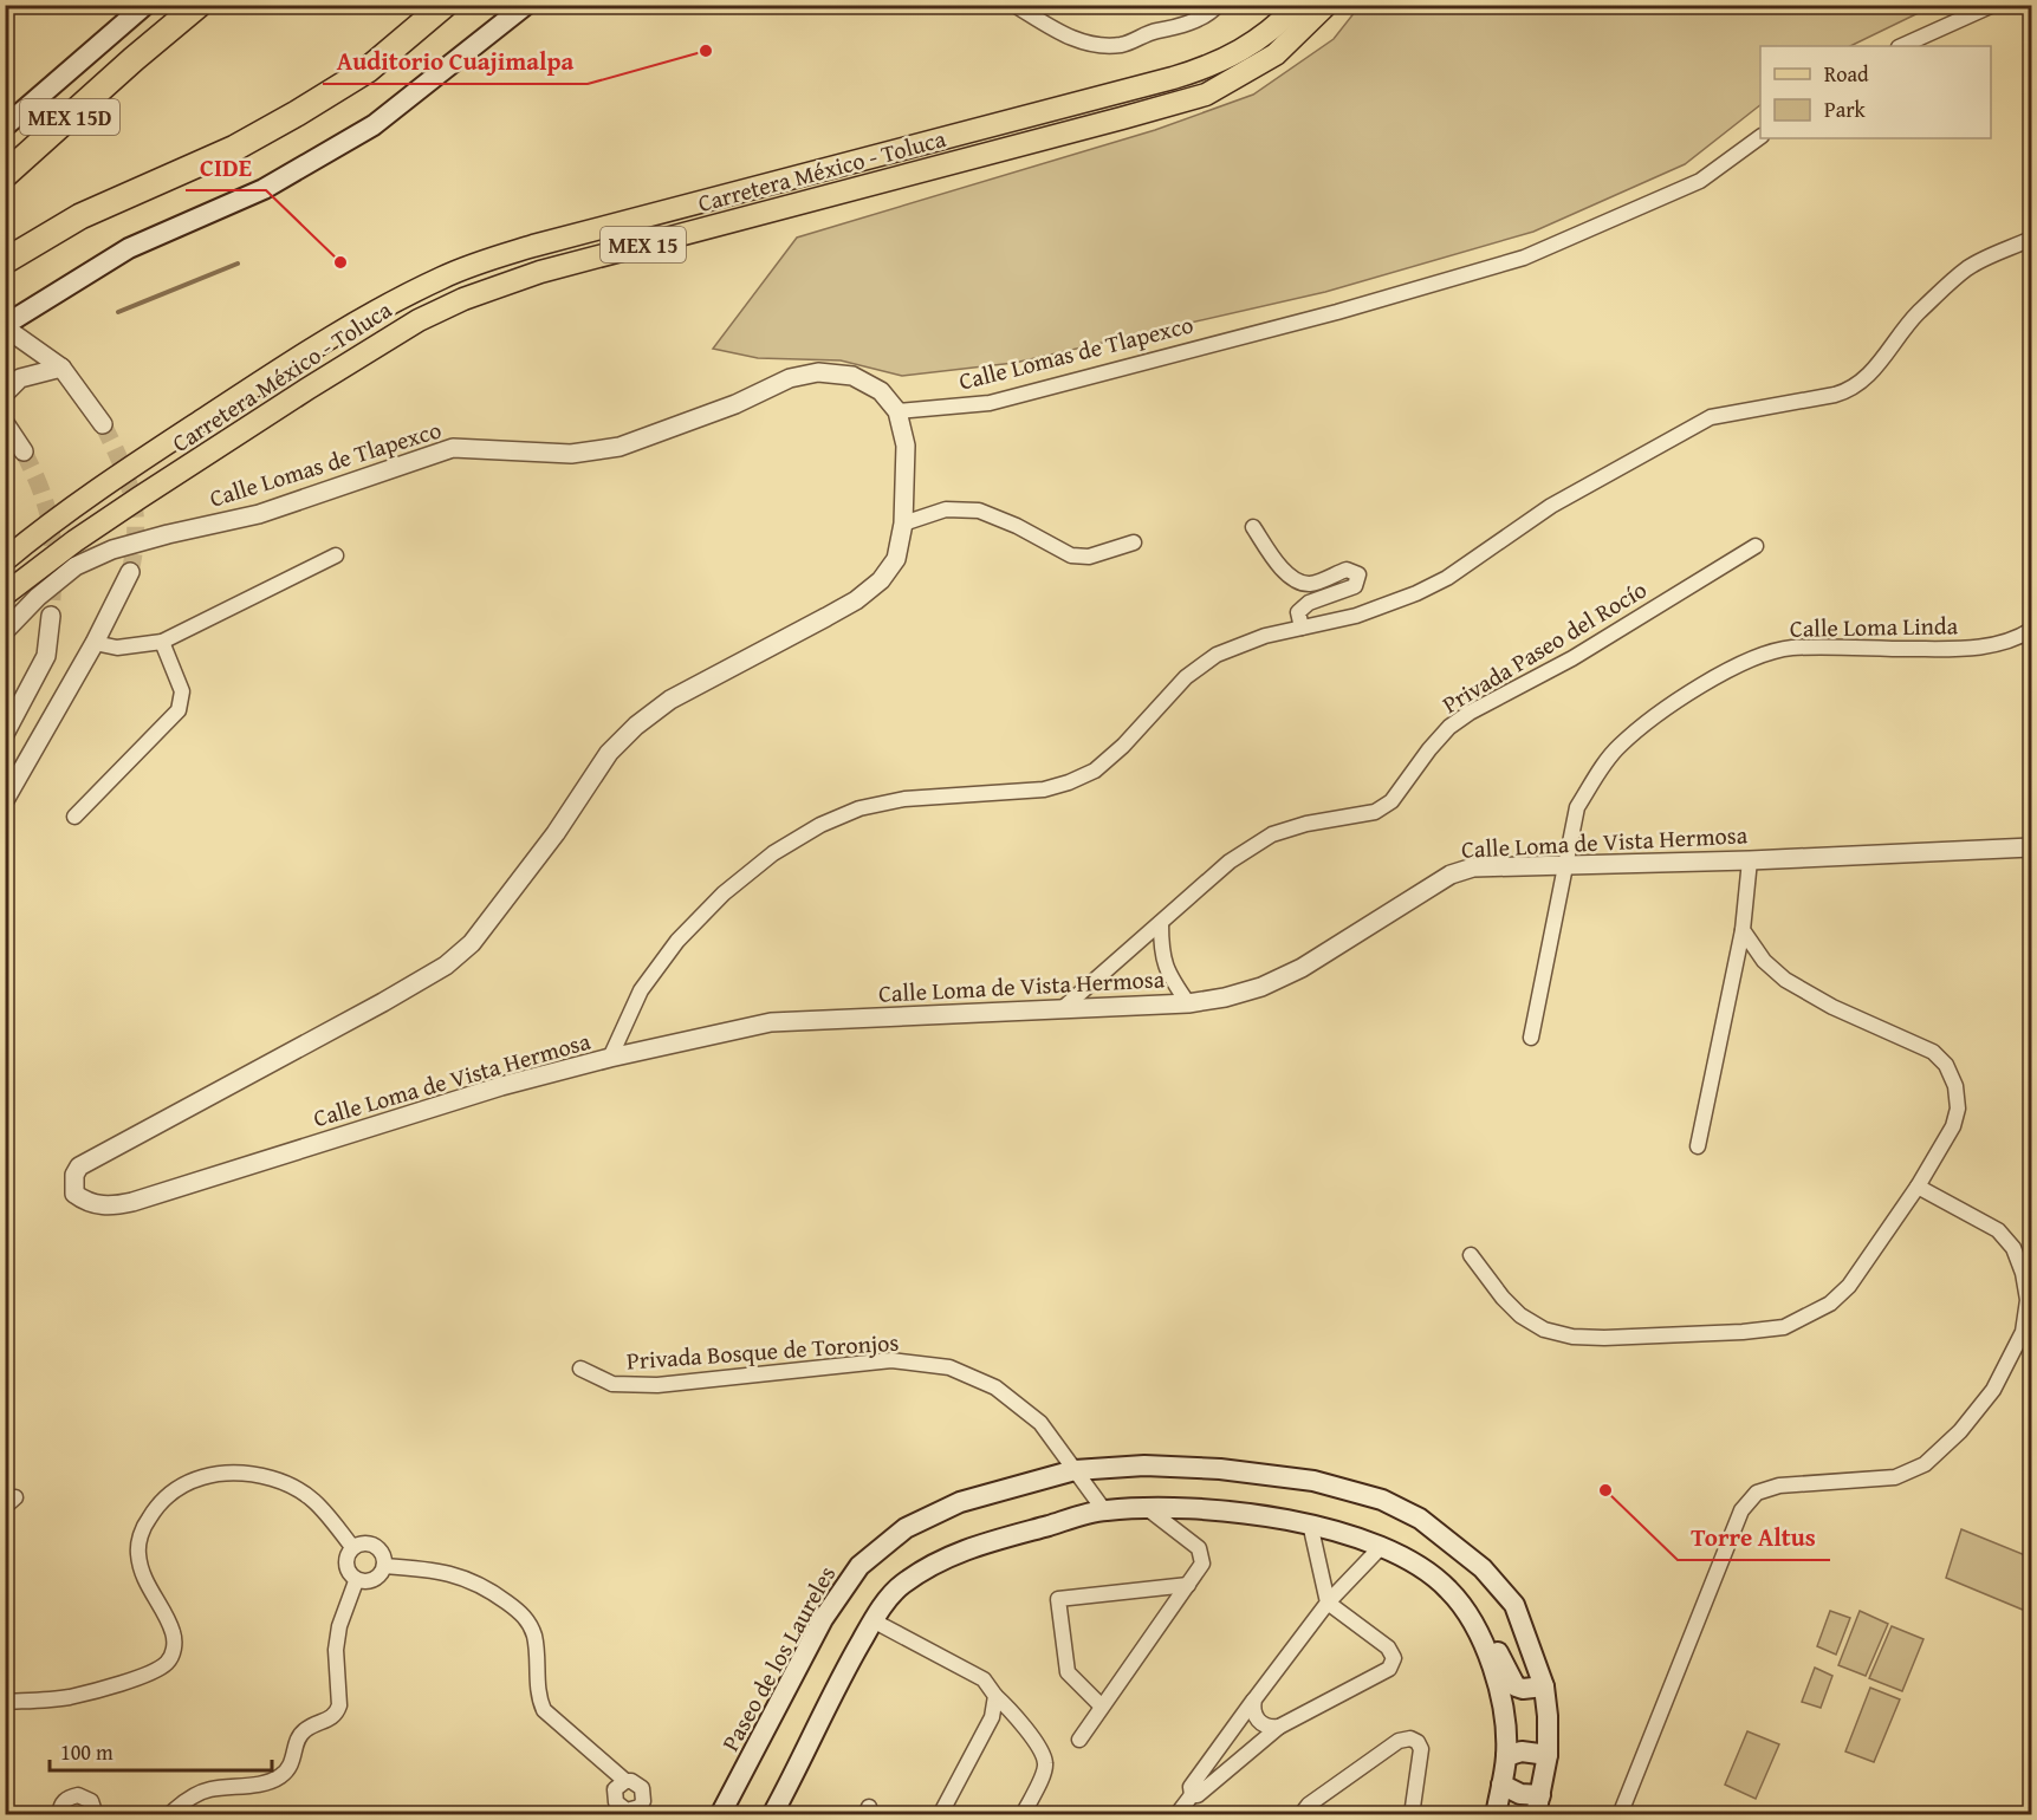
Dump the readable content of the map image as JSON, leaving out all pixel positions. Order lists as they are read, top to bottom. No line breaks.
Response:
{"streets":{"highway":["MEX 15D"],"main road":["Carretera México - Toluca","MEX 15","Paseo de los Laureles"],"street":["Calle Lomas de Tlapexco","Calle Loma Linda","Privada Paseo del Rocío","Calle Loma de Vista Hermosa","Privada Bosque de Toronjos"]},"crossings":[["Calle Lomas de Tlapexco","Calle Loma de Vista Hermosa"],["Calle Loma Linda","Calle Loma de Vista Hermosa"],["Privada Paseo del Rocío","Calle Loma de Vista Hermosa"],["Privada Bosque de Toronjos","Paseo de los Laureles"]],"places":["Auditorio Cuajimalpa","CIDE","Torre Altus"],"legend":["Road","Park"],"scale_bar":"100 m"}
